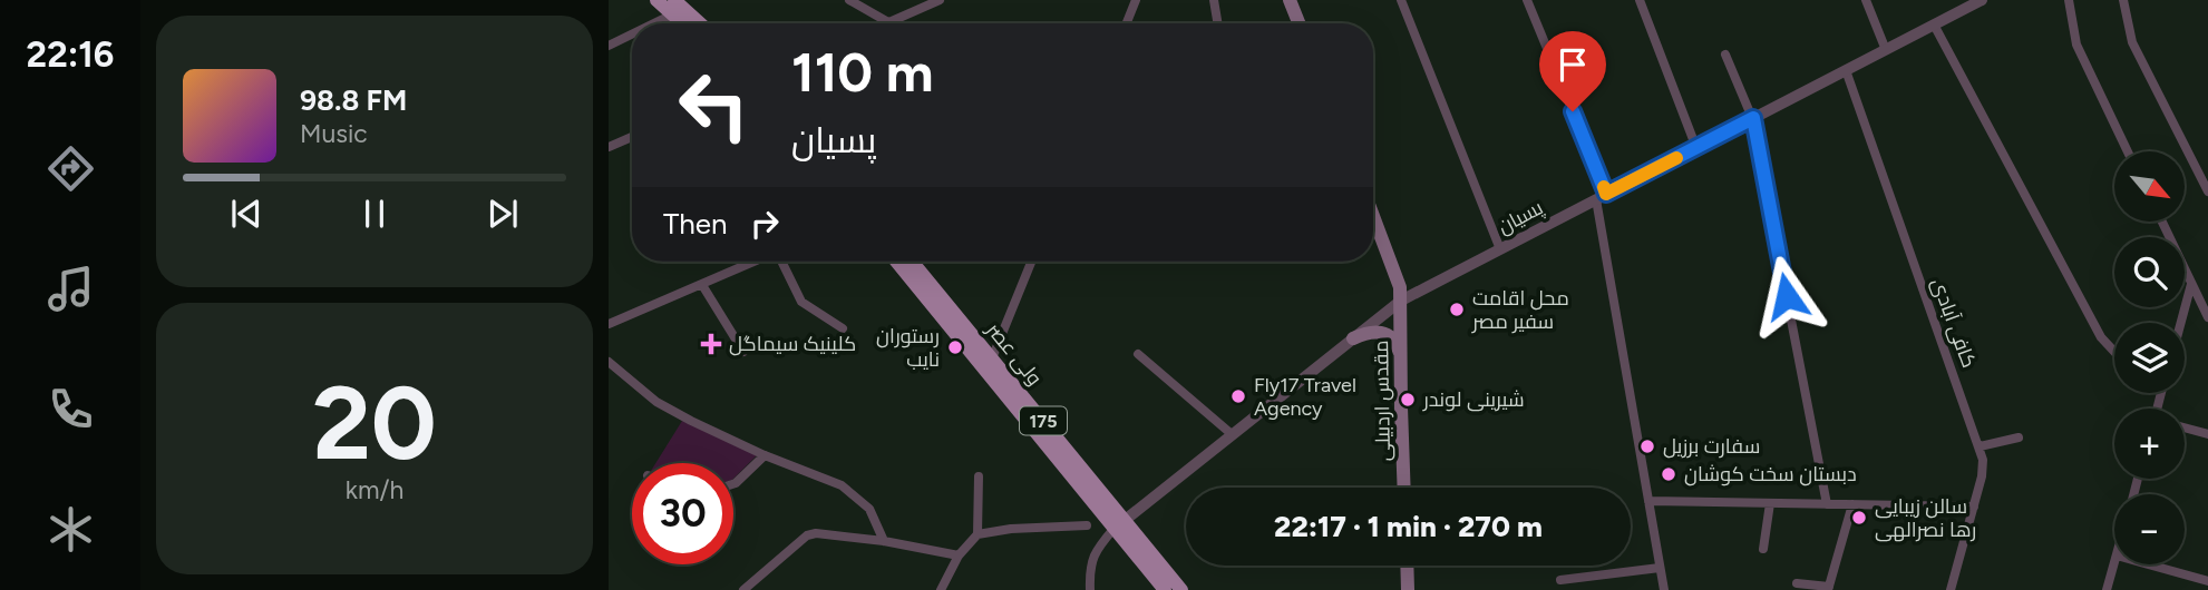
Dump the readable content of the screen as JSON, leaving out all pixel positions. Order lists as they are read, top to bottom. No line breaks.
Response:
{"streets":{"main road":["ولی عصر","مقدس اردبیلی","175"],"street":["پسیان","کافی آبادی"]},"crossings":[["پسیان","کافی آبادی"],["پسیان","ولی عصر"],["پسیان","مقدس اردبیلی"]],"places":{"other":["محل اقامت سفیر مصر","رستوران نایب","Fly17 Travel Agency","شیرینی لوندر","سفارت برزیل","دبستان سخت کوشان","سالن زیبایی رها نصرالهی"],"health":["کلینیک سیماگل"]},"north":"bottom right","page":{"tabs":"22:16","turn":["110 m","پسیان"],"song":["98.8 FM","Music"],"map_buttons":["+","−"],"then":"Then","tile":["20","km/h"],"limit":"30","trip":"22:17 · 1 min · 270 m"}}
